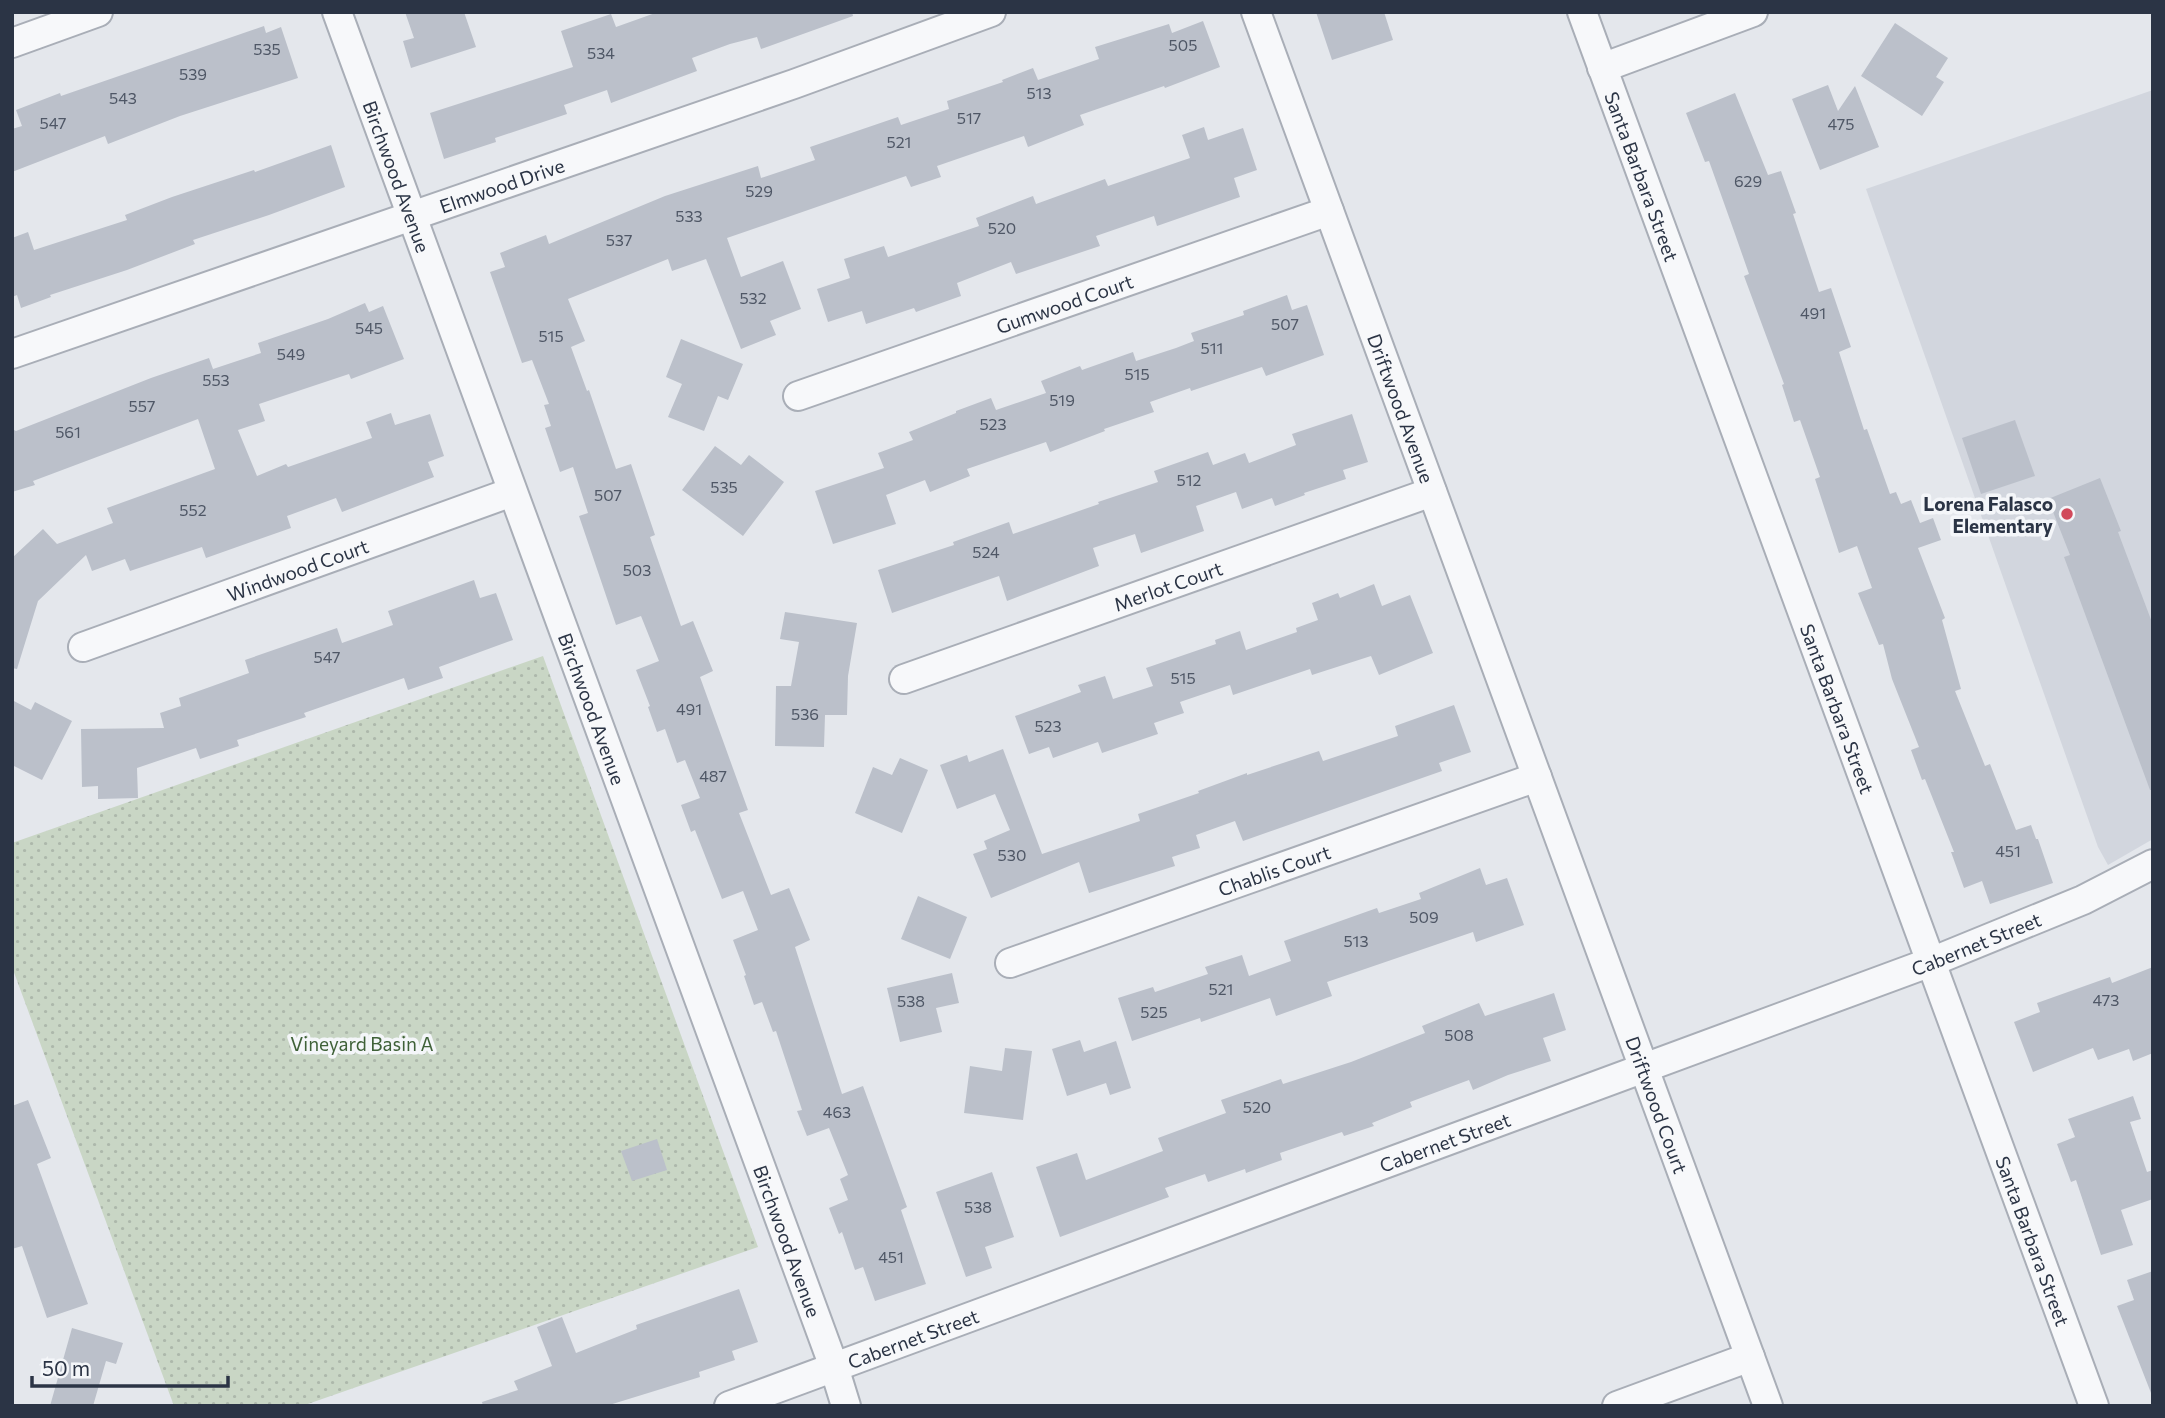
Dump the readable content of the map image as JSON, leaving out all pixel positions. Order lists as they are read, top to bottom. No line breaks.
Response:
{"streets":{"street":["Birchwood Avenue","Santa Barbara Street","Elmwood Drive","Gumwood Court","Driftwood Avenue","Windwood Court","Merlot Court","Chablis Court","Cabernet Street","Driftwood Court"]},"crossings":[["Birchwood Avenue","Elmwood Drive"],["Birchwood Avenue","Windwood Court"],["Birchwood Avenue","Cabernet Street"],["Santa Barbara Street","Cabernet Street"],["Gumwood Court","Driftwood Avenue"],["Driftwood Avenue","Merlot Court"],["Driftwood Avenue","Chablis Court"],["Driftwood Avenue","Driftwood Court"],["Cabernet Street","Driftwood Court"]],"parks":["Vineyard Basin A"],"places":["Lorena Falasco Elementary"],"house_numbers":["505","535","534","539","513","543","517","547","475","521","629","529","533","520","537","532","491","507","545","515","511","549","515","553","519","557","523","561","512","535","507","552","524","503","547","515","491","536","523","487","451","530","509","513","521","473","538","525","508","520","463","538","451"],"scale_bar":"50 m"}
